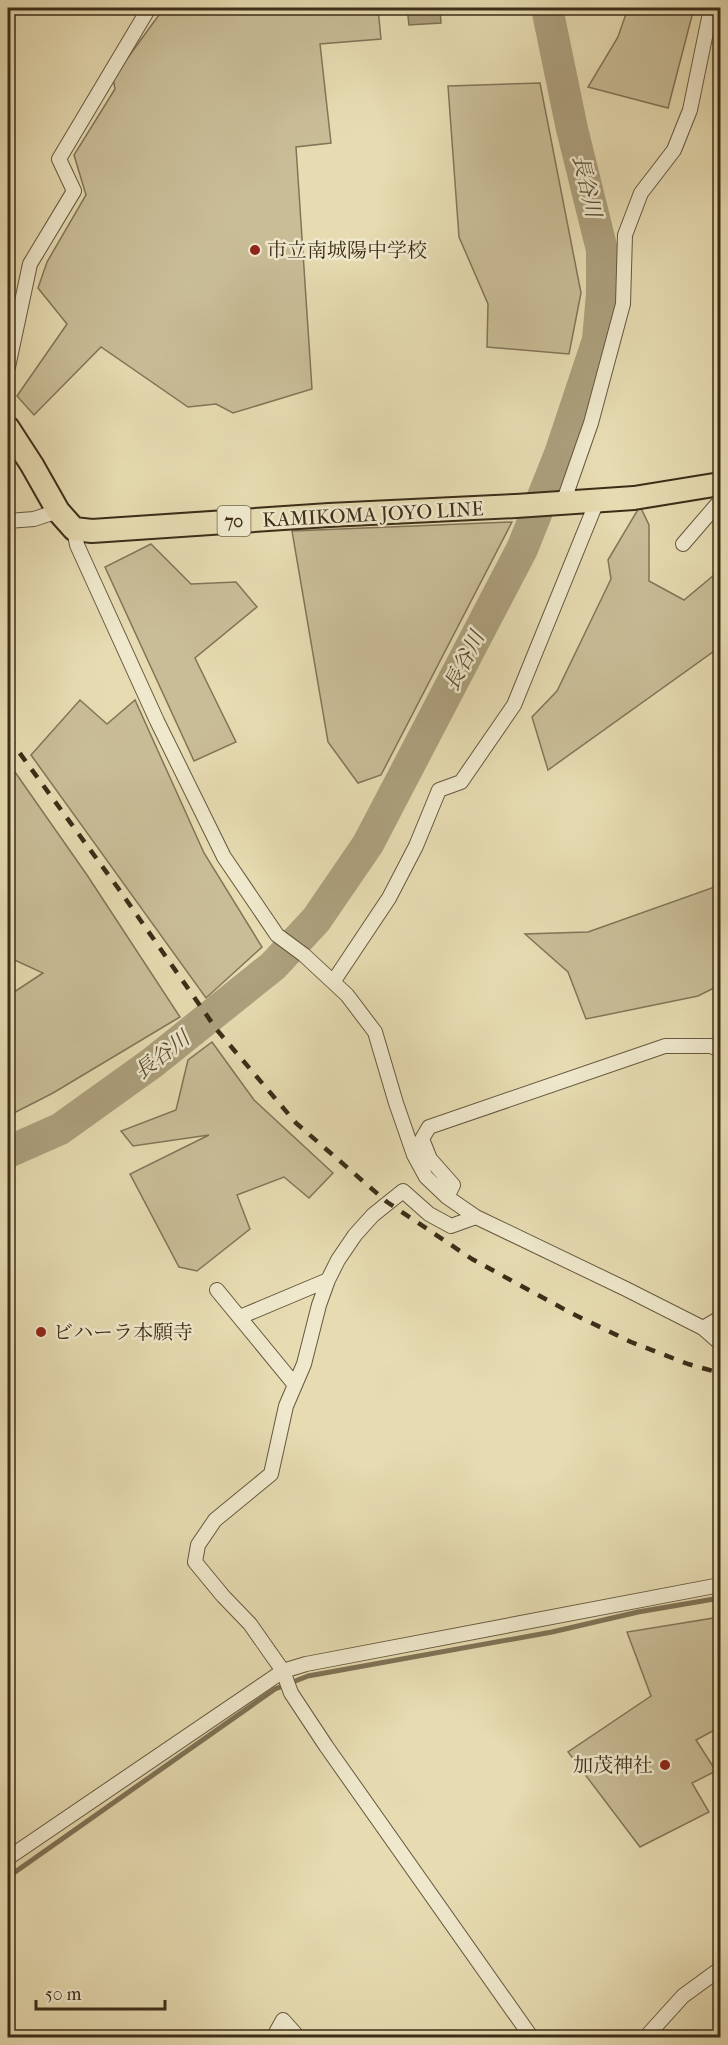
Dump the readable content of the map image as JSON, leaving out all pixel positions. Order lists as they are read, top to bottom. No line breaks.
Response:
{"streets":{"main road":["KAMIKOMA JOYO LINE","70"]},"water":["長谷川"],"places":["市立南城陽中学校","ビハーラ本願寺","加茂神社"],"scale_bar":"50 m"}
